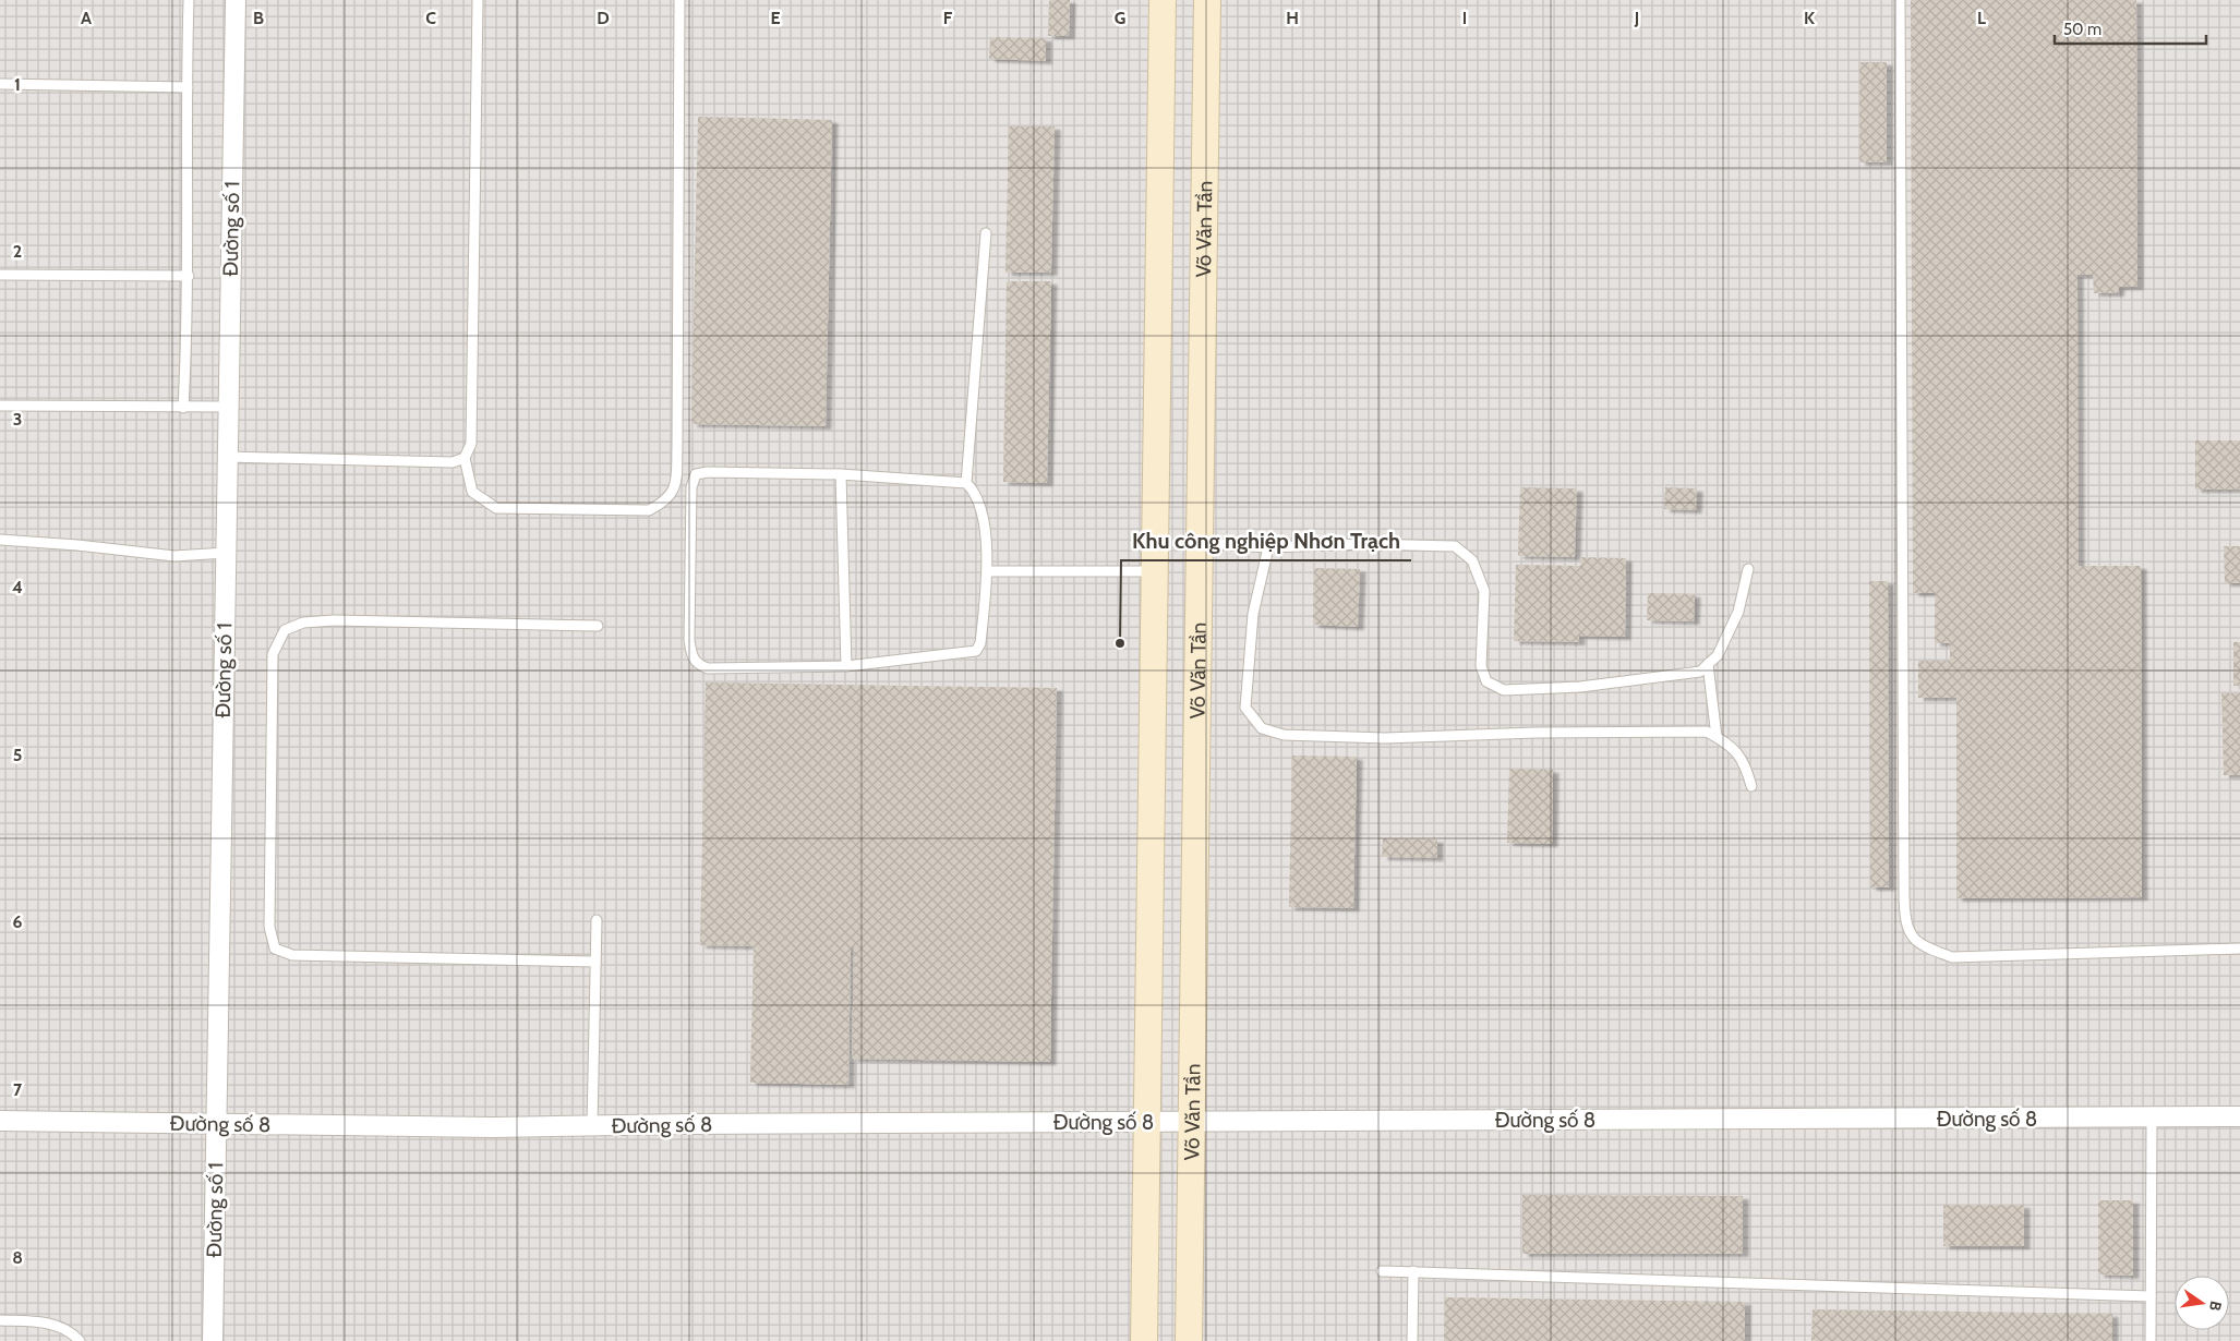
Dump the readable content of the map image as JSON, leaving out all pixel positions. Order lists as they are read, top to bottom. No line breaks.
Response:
{"streets":{"street":["Đường số 1","Võ Văn Tần","Đường số 8"]},"crossings":[["Đường số 1","Đường số 8"],["Võ Văn Tần","Đường số 8"]],"places":["Khu công nghiệp Nhơn Trạch"],"scale_bar":"50 m","north":"right","grid":{"columns":["A","B","C","D","E","F","G","H","I","J","K","L"],"rows":["1","2","3","4","5","6","7","8"]}}
